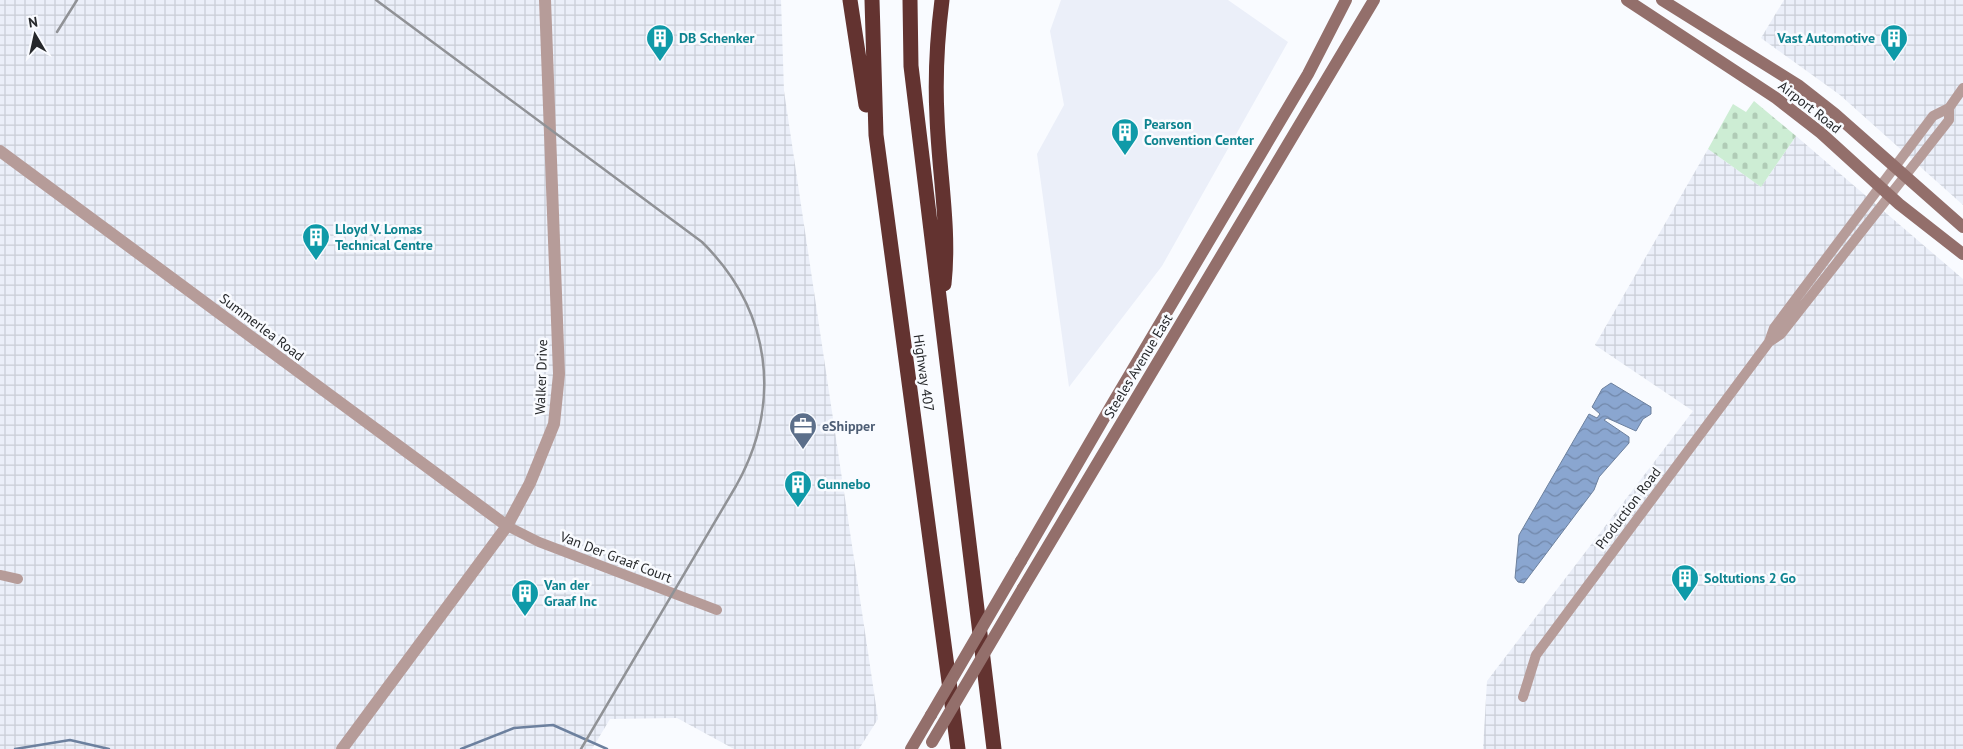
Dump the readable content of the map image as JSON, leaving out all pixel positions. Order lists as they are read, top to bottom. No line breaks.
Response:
{"streets":{"highway":["Highway 407"],"main road":["Airport Road","Steeles Avenue East"],"street":["Summerlea Road","Walker Drive","Production Road","Van Der Graaf Court"]},"crossings":[["Airport Road","Production Road"],["Summerlea Road","Walker Drive"],["Summerlea Road","Van Der Graaf Court"],["Walker Drive","Van Der Graaf Court"]],"places":{"building":["DB Schenker","Vast Automotive","Pearson Convention Center","Lloyd V. Lomas Technical Centre","Gunnebo","Soltutions 2 Go","Van der Graaf Inc"],"office":["eShipper"]},"north":"top"}
